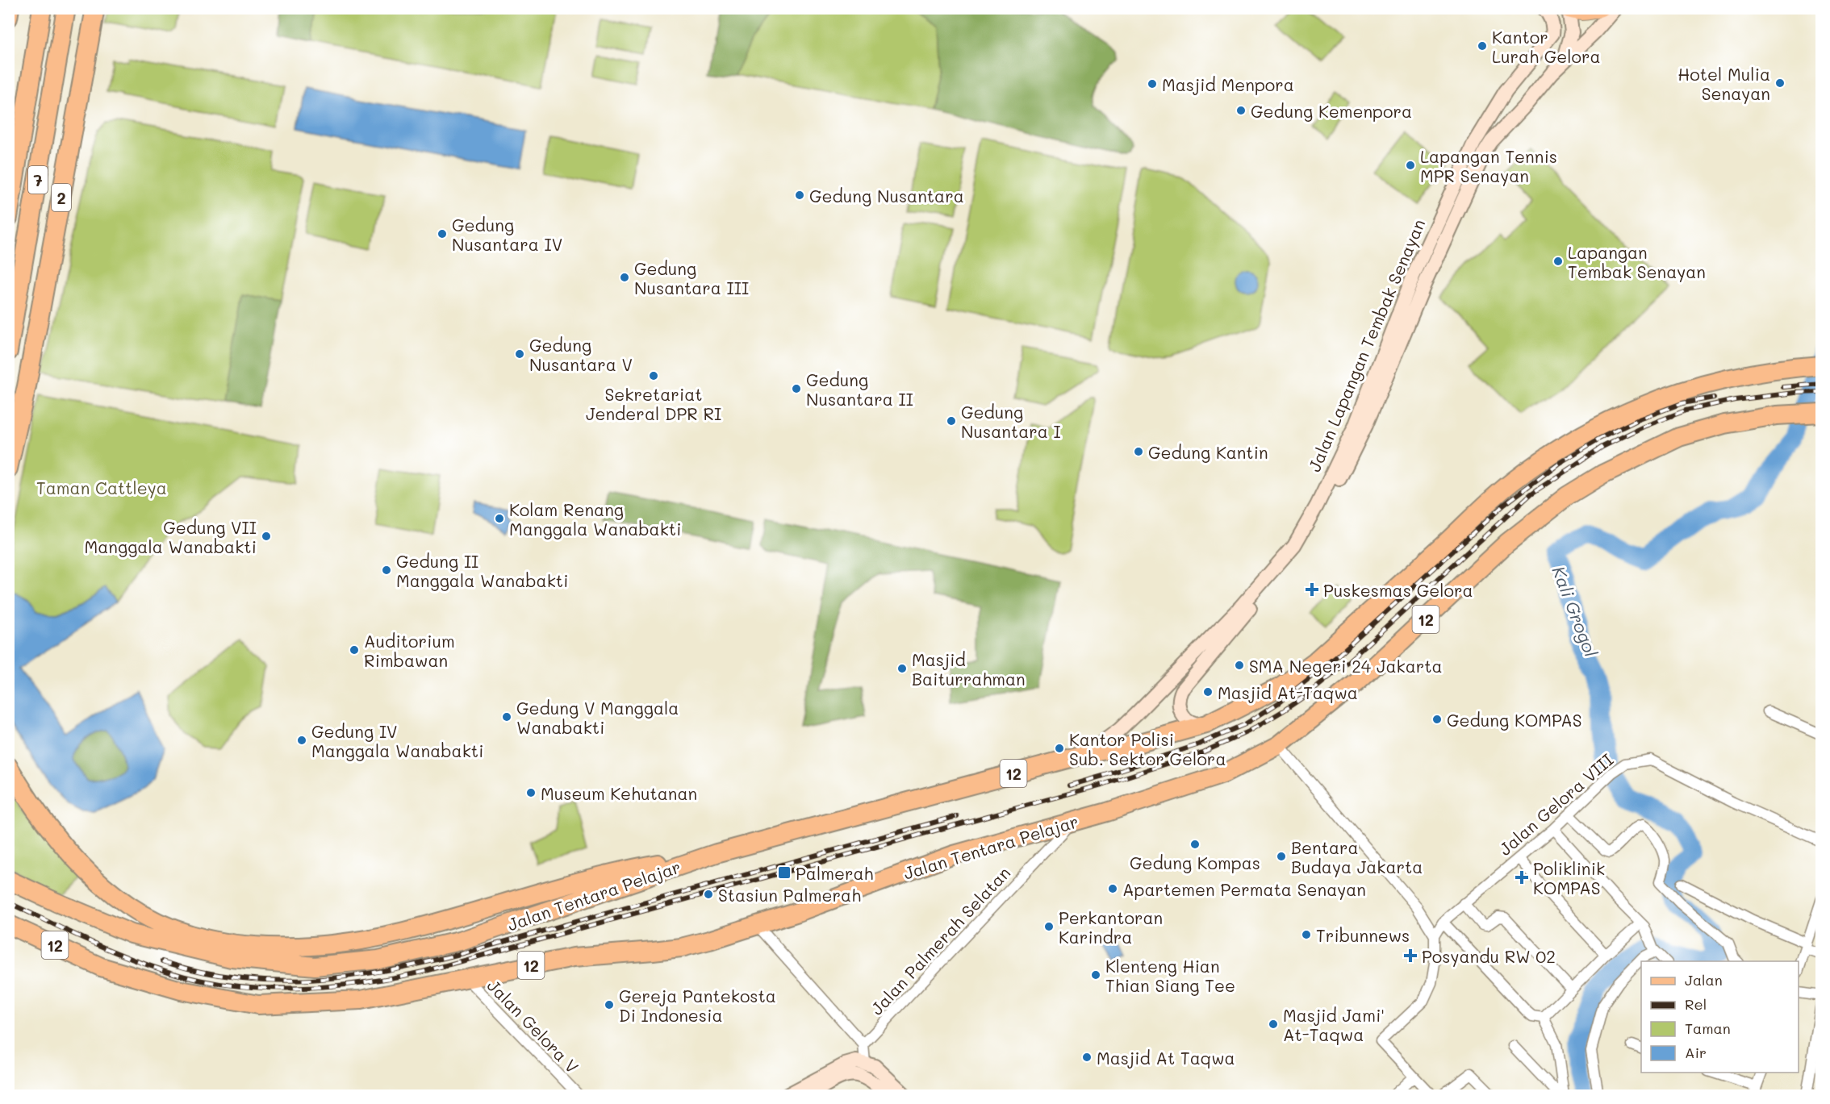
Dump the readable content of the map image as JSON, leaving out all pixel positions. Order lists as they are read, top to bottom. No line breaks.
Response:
{"streets":{"highway":["7","2","12","Jalan Tentara Pelajar"],"main road":["Jalan Lapangan Tembak Senayan"],"street":["Jalan Gelora VIII","Jalan Palmerah Selatan","Jalan Gelora V"]},"crossings":[["Jalan Lapangan Tembak Senayan","Jalan Tentara Pelajar"],["Jalan Tentara Pelajar","Jalan Palmerah Selatan"],["Jalan Tentara Pelajar","Jalan Gelora V"]],"water":["Kali Grogol"],"parks":["Taman Cattleya"],"places":{"other":["Kantor Lurah Gelora","Hotel Mulia Senayan","Masjid Menpora","Gedung Kemenpora","Lapangan Tennis MPR Senayan","Gedung Nusantara","Gedung Nusantara IV","Lapangan Tembak Senayan","Gedung Nusantara III","Gedung Nusantara V","Sekretariat Jenderal DPR RI","Gedung Nusantara II","Gedung Nusantara I","Gedung Kantin","Kolam Renang Manggala Wanabakti","Gedung VII Manggala Wanabakti","Gedung II Manggala Wanabakti","Auditorium Rimbawan","SMA Negeri 24 Jakarta","Masjid Baiturrahman","Masjid At-Taqwa","Gedung V Manggala Wanabakti","Gedung KOMPAS","Gedung IV Manggala Wanabakti","Kantor Polisi Sub. Sektor Gelora","Museum Kehutanan","Gedung Kompas","Bentara Budaya Jakarta","Apartemen Permata Senayan","Stasiun Palmerah","Perkantoran Karindra","Tribunnews","Klenteng Hian Thian Siang Tee","Gereja Pantekosta Di Indonesia","Masjid Jami' At-Taqwa","Masjid At Taqwa"],"health":["Puskesmas Gelora","Poliklinik KOMPAS","Posyandu RW 02"],"transit":["Palmerah"]},"legend":["Jalan","Rel","Taman","Air"]}
